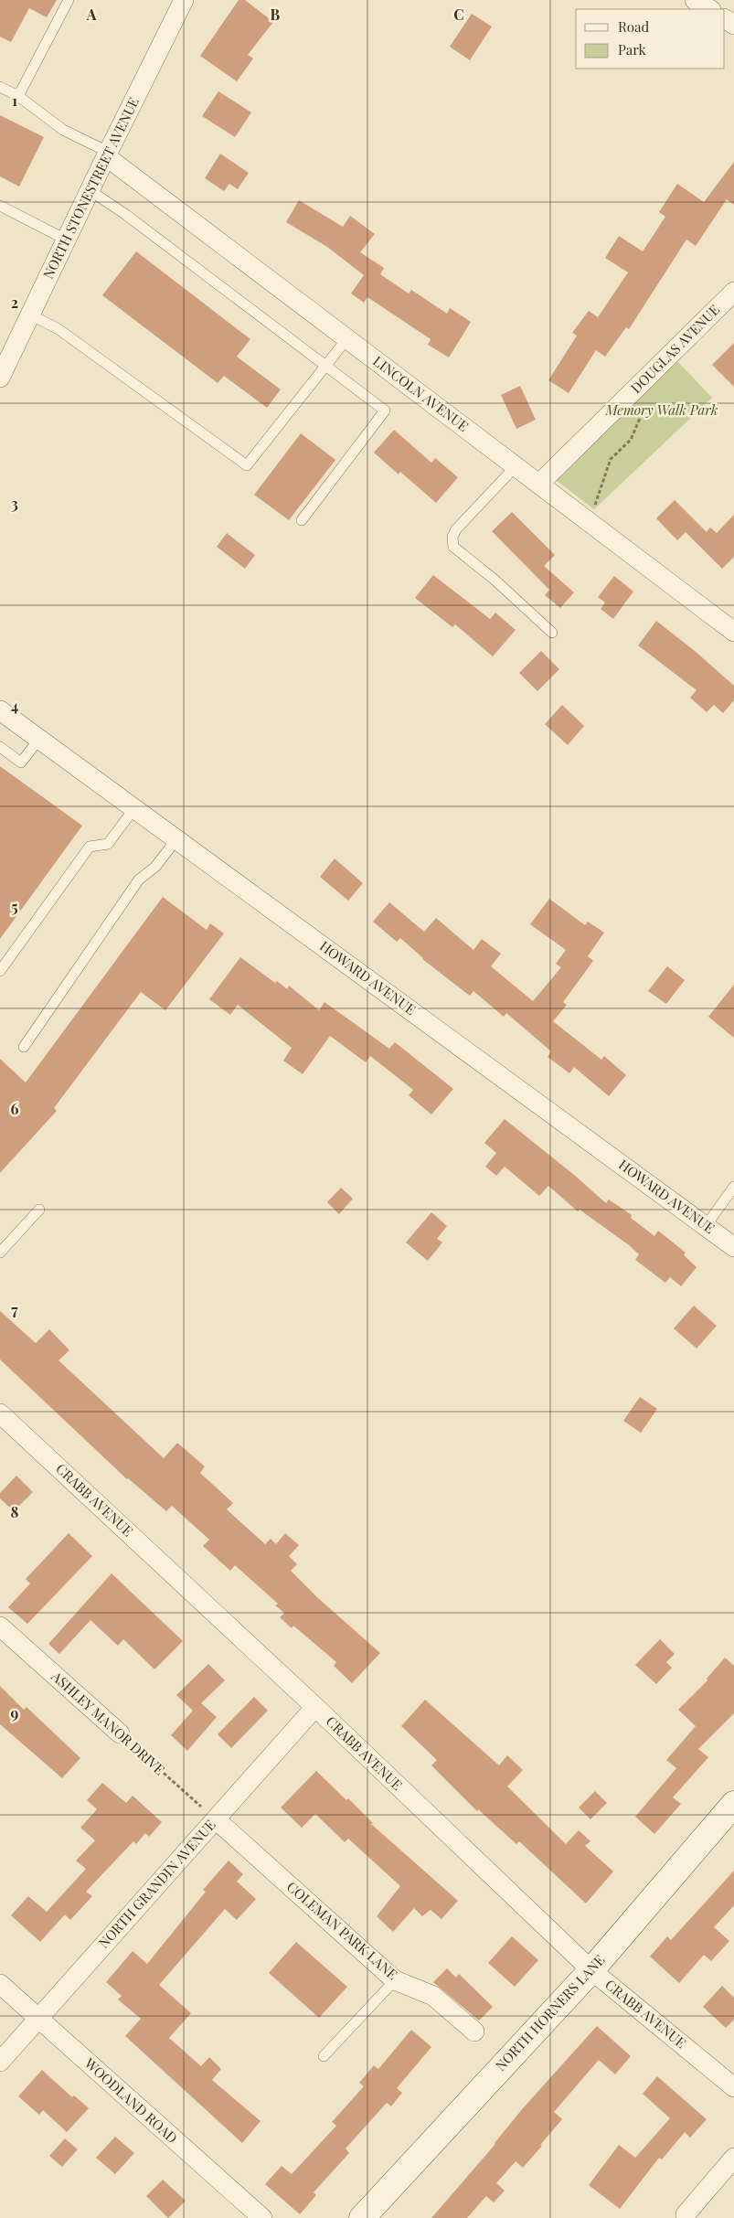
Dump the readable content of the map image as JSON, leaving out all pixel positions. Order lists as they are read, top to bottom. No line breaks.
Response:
{"streets":{"street":["NORTH STONESTREET AVENUE","DOUGLAS AVENUE","LINCOLN AVENUE","HOWARD AVENUE","CRABB AVENUE","ASHLEY MANOR DRIVE","NORTH GRANDIN AVENUE","COLEMAN PARK LANE","NORTH HORNERS LANE","WOODLAND ROAD"]},"crossings":[["NORTH STONESTREET AVENUE","LINCOLN AVENUE"],["DOUGLAS AVENUE","LINCOLN AVENUE"],["CRABB AVENUE","NORTH GRANDIN AVENUE"],["CRABB AVENUE","NORTH HORNERS LANE"],["ASHLEY MANOR DRIVE","NORTH GRANDIN AVENUE"],["ASHLEY MANOR DRIVE","COLEMAN PARK LANE"],["NORTH GRANDIN AVENUE","COLEMAN PARK LANE"],["NORTH GRANDIN AVENUE","WOODLAND ROAD"]],"parks":["Memory Walk Park"],"legend":["Road","Park"],"grid":{"columns":["A","B","C"],"rows":["1","2","3","4","5","6","7","8","9"]}}
